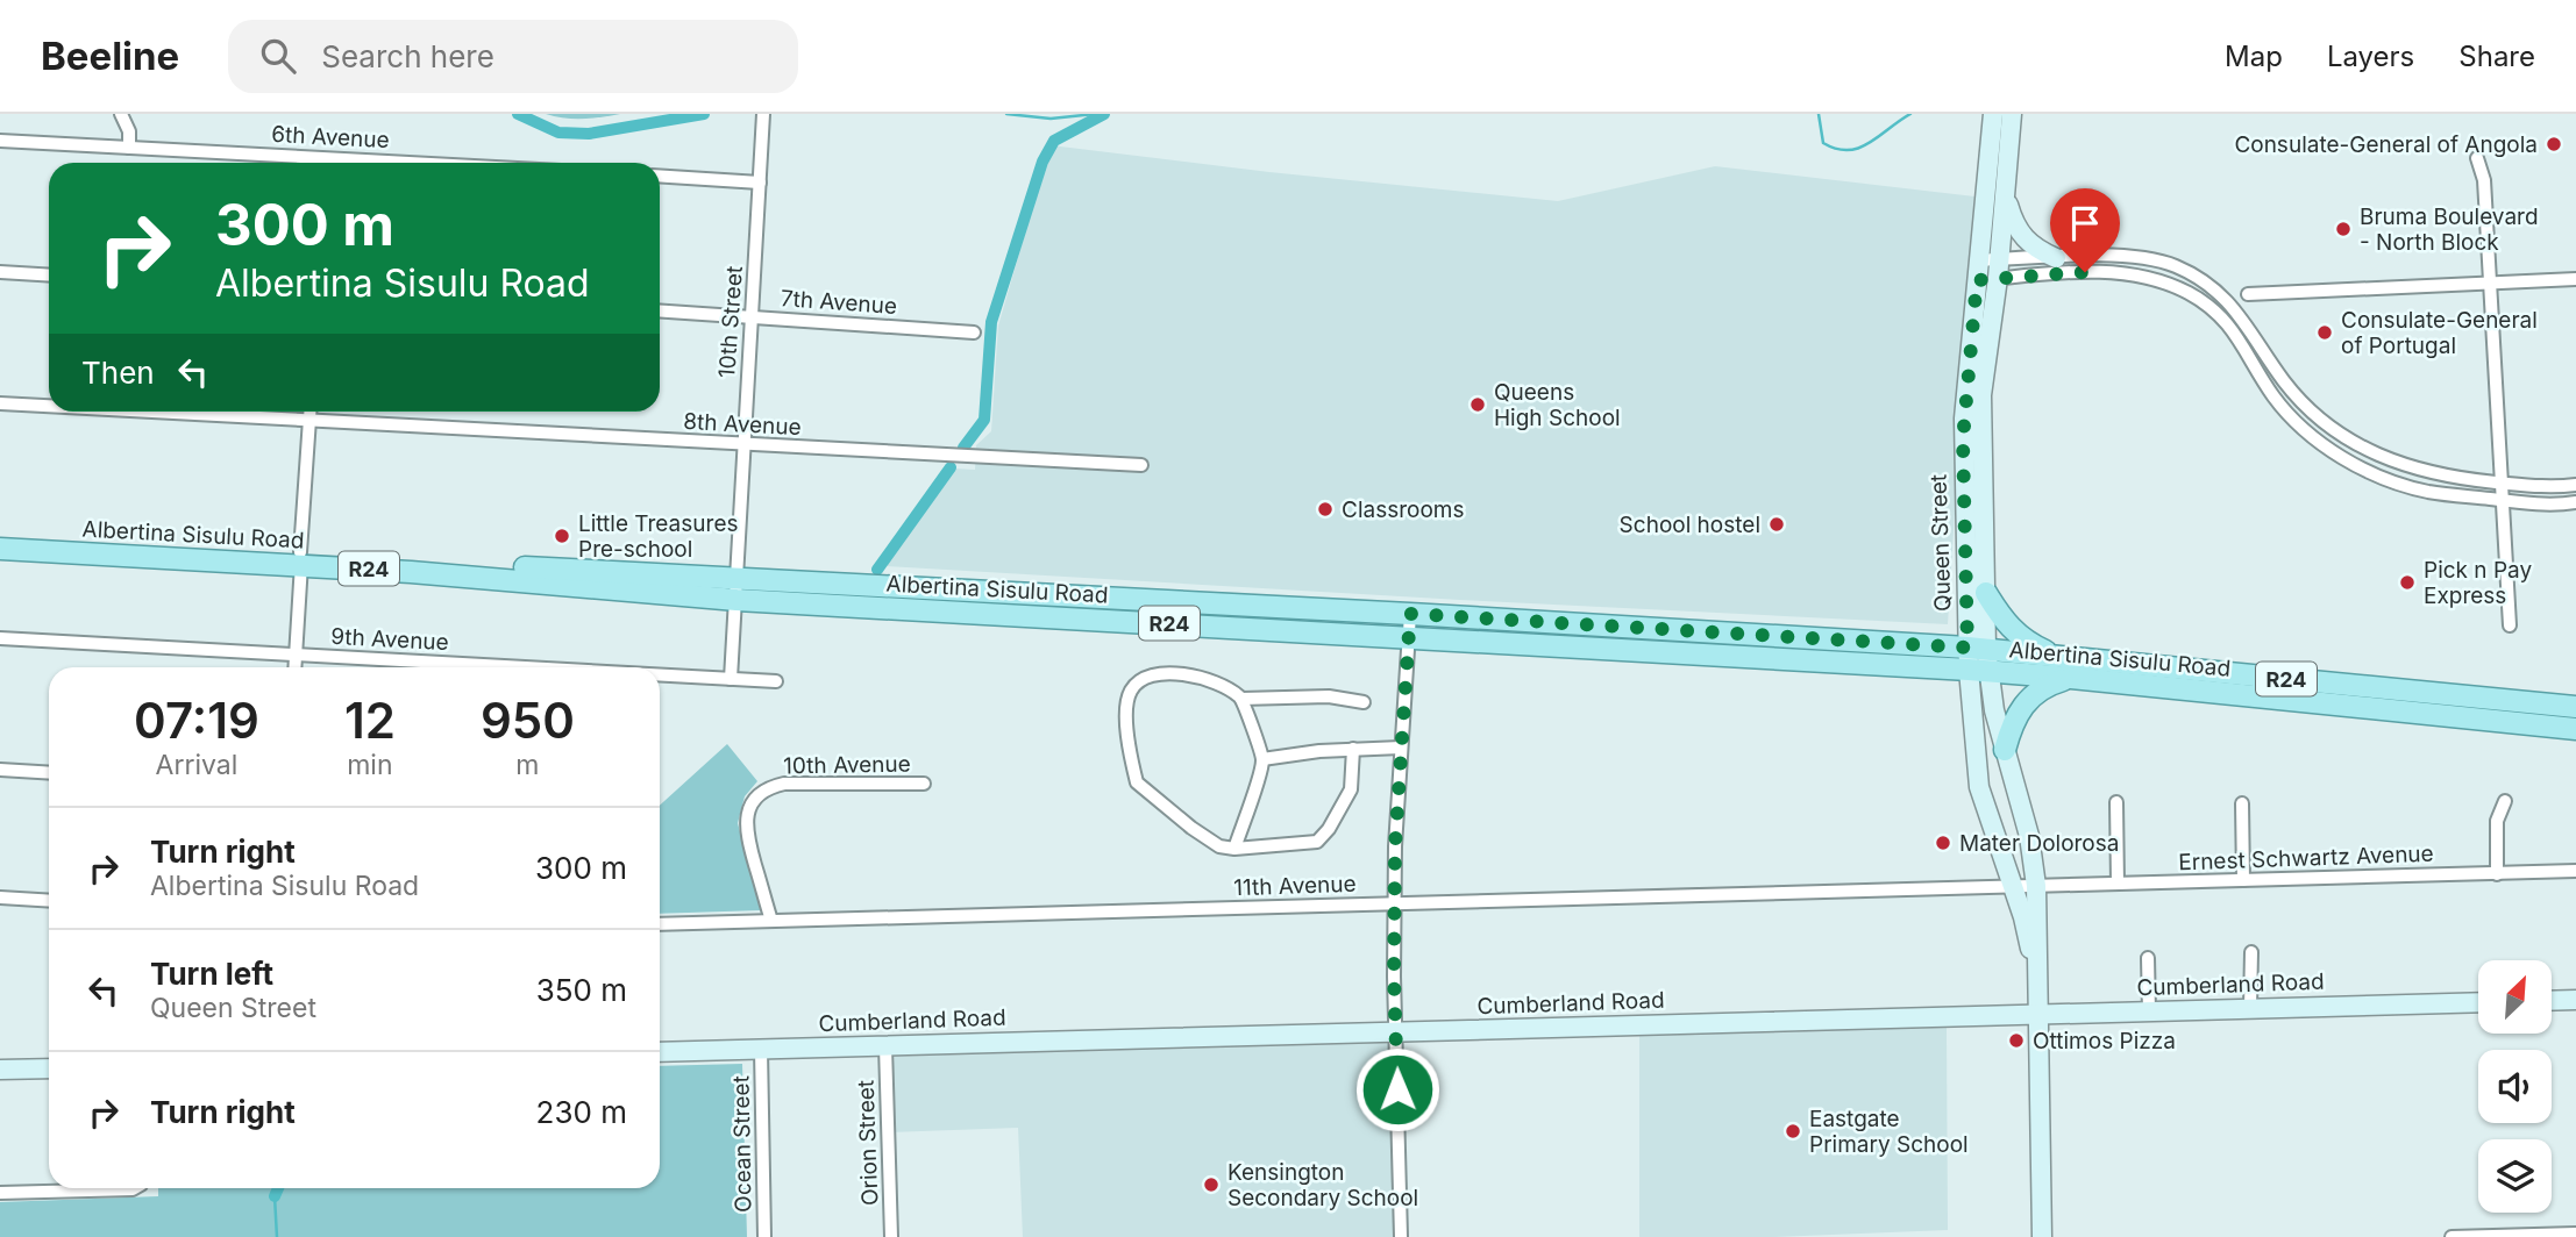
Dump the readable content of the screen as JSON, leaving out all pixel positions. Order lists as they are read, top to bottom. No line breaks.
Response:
{"streets":{"main road":["Albertina Sisulu Road","Queen Street","R24","Cumberland Road"],"street":["6th Avenue","7th Avenue","10th Street","8th Avenue","9th Avenue","10th Avenue","Ernest Schwartz Avenue","11th Avenue","Orion Street","Ocean Street"]},"crossings":[["7th Avenue","10th Street"],["10th Street","8th Avenue"],["10th Street","Albertina Sisulu Road"],["10th Street","9th Avenue"],["Albertina Sisulu Road","Queen Street"],["Queen Street","Ernest Schwartz Avenue"],["Queen Street","11th Avenue"],["Queen Street","Cumberland Road"],["10th Avenue","11th Avenue"],["Ernest Schwartz Avenue","11th Avenue"],["Cumberland Road","Orion Street"],["Cumberland Road","Ocean Street"]],"places":["Consulate-General of Angola","Bruma Boulevard - North Block","Consulate-General of Portugal","Queens High School","Classrooms","School hostel","Little Treasures Pre-school","Pick n Pay Express","Mater Dolorosa","Ottimos Pizza","Eastgate Primary School","Kensington Secondary School"],"north":"top right","page":{"header":"Beeline","search":"Search here","nav":["Map","Layers","Share"],"turn":["300 m","Albertina Sisulu Road"],"then":"Then","eta":["07:19","Arrival","12","min","950","m"],"list":[{"name":"Turn right","note":"Albertina Sisulu Road","value":"300 m"},{"name":"Turn left","note":"Queen Street","value":"350 m"},{"name":"Turn right","value":"230 m"}]}}
